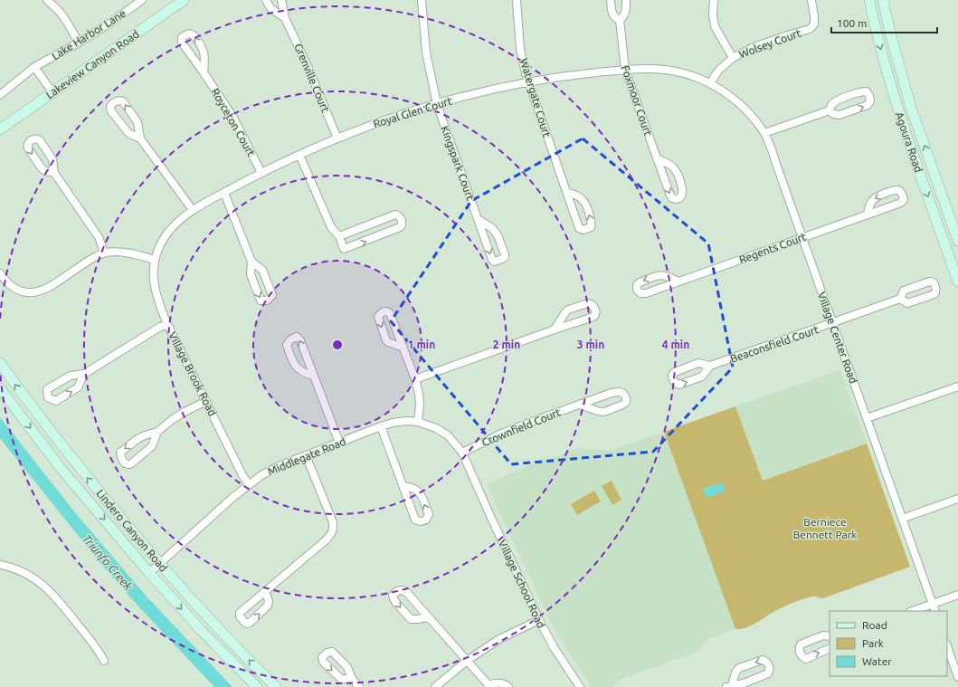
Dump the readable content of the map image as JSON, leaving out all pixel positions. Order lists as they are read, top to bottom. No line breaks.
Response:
{"streets":{"street":["Lake Harbor Lane","Wolsey Court","Lakeview Canyon Road","Grenville Court","Watergate Court","Foxmoor Court","Royal Glen Court","Royceton Court","Agoura Road","Kingspark Court","Regents Court","Village Center Road","Beaconsfield Court","Village Brook Road","Crownfield Court","Middlegate Road","Lindero Canyon Road","Village School Road"]},"crossings":[["Wolsey Court","Royal Glen Court"],["Wolsey Court","Village Center Road"],["Grenville Court","Royal Glen Court"],["Watergate Court","Royal Glen Court"],["Foxmoor Court","Royal Glen Court"],["Royal Glen Court","Royceton Court"],["Royal Glen Court","Kingspark Court"],["Royal Glen Court","Village Center Road"],["Royal Glen Court","Village Brook Road"],["Regents Court","Village Center Road"],["Village Center Road","Beaconsfield Court"],["Village Brook Road","Middlegate Road"],["Crownfield Court","Middlegate Road"],["Middlegate Road","Lindero Canyon Road"],["Middlegate Road","Village School Road"]],"water":["Triunfo Creek"],"parks":["Berniece Bennett Park"],"legend":["Road","Park","Water"],"scale_bar":"100 m","rings":["1 min","2 min","3 min","4 min"]}
